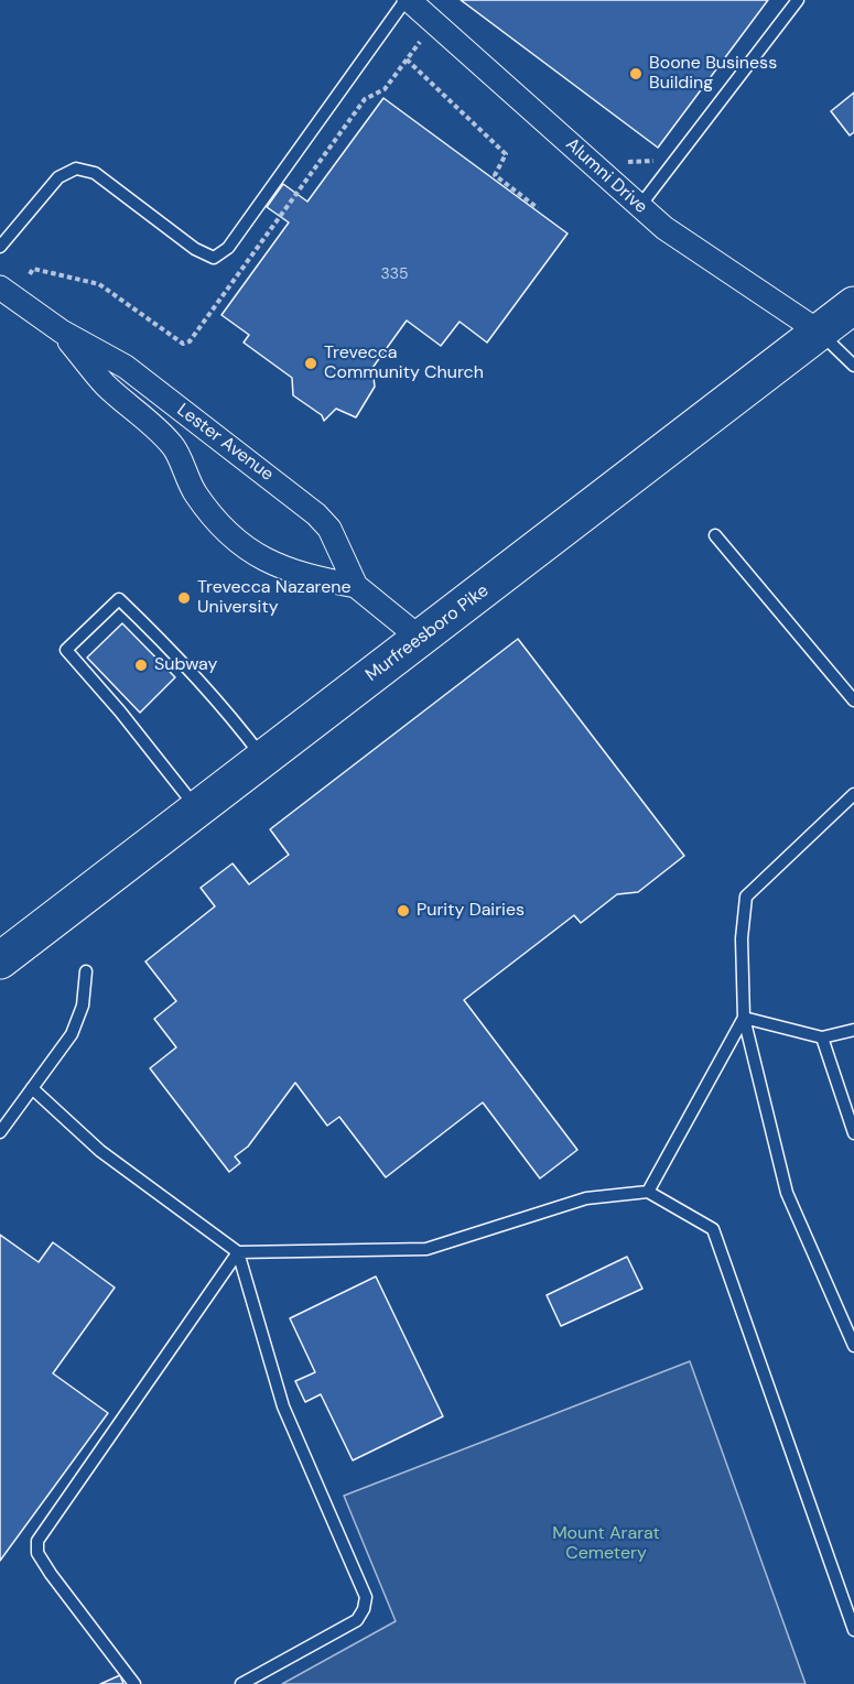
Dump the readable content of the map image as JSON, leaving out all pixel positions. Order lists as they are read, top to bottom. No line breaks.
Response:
{"streets":{"main road":["Murfreesboro Pike"],"street":["Alumni Drive","Lester Avenue"]},"crossings":[["Alumni Drive","Murfreesboro Pike"],["Lester Avenue","Murfreesboro Pike"]],"parks":["Mount Ararat Cemetery"],"places":["Boone Business Building","Trevecca Community Church","Trevecca Nazarene University","Subway","Purity Dairies"],"house_numbers":["335"]}
